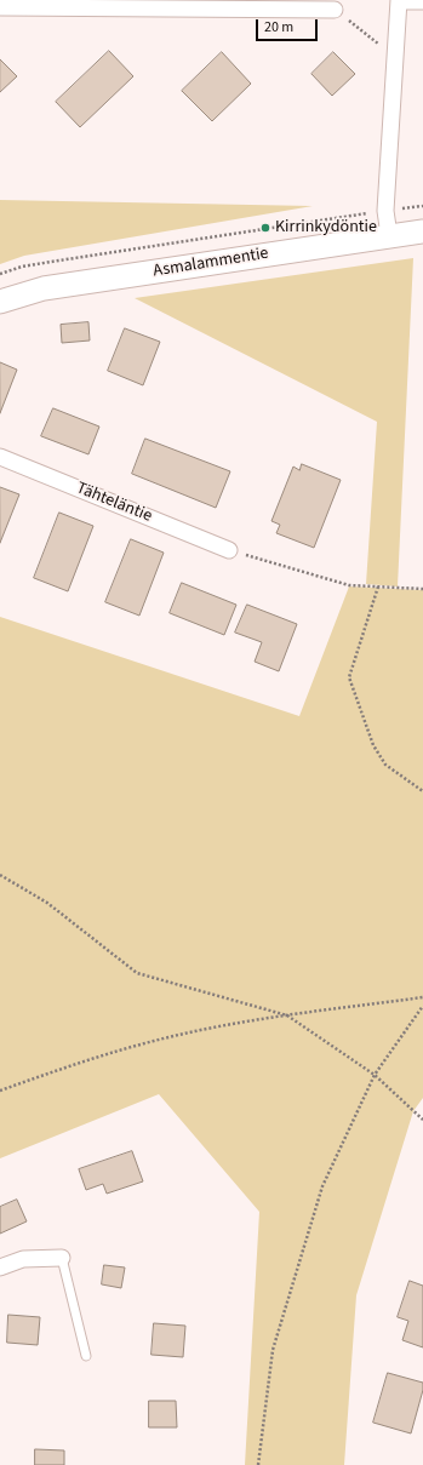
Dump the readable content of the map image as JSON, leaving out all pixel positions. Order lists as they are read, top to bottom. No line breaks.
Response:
{"streets":{"street":["Asmalammentie","Tähteläntie"]},"places":["Kirrinkydöntie"],"scale_bar":"20 m"}
